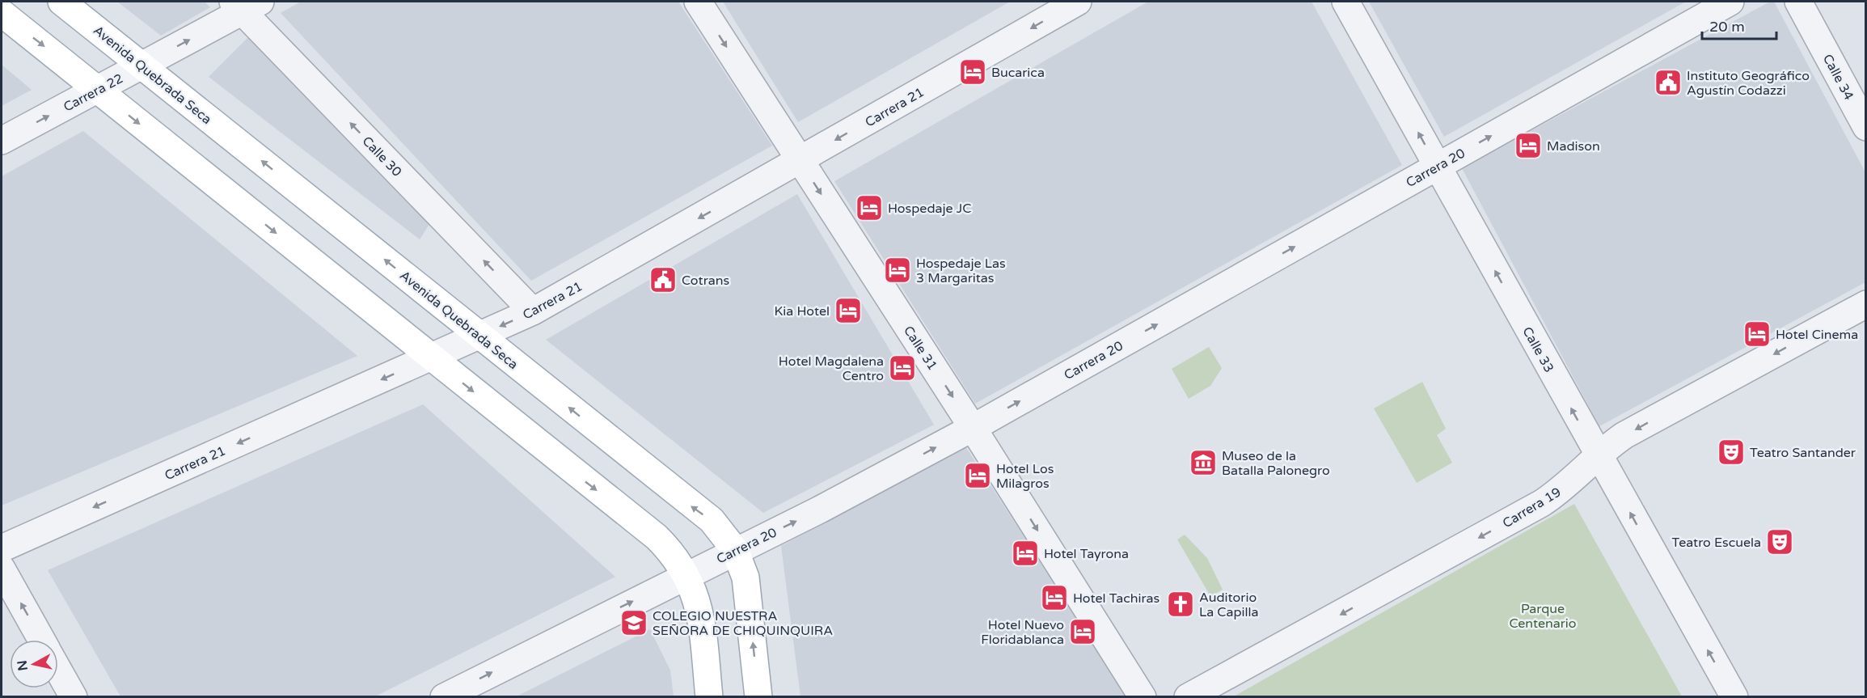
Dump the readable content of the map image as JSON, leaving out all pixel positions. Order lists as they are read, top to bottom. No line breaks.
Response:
{"streets":{"main road":["Avenida Quebrada Seca"],"street":["Calle 34","Carrera 22","Carrera 21","Calle 30","Carrera 20","Calle 31","Calle 33","Carrera 19"]},"crossings":[["Avenida Quebrada Seca","Carrera 22"],["Avenida Quebrada Seca","Carrera 21"],["Avenida Quebrada Seca","Carrera 20"],["Carrera 22","Calle 30"],["Carrera 21","Calle 30"],["Carrera 21","Calle 31"],["Carrera 20","Calle 31"],["Carrera 20","Calle 33"],["Calle 33","Carrera 19"]],"one_way":["Carrera 22","Carrera 21","Calle 30","Carrera 20","Calle 31","Calle 33","Carrera 19"],"parks":["Parque Centenario"],"places":{"hotel":["Bucarica","Madison","Hospedaje JC","Hospedaje Las 3 Margaritas","Kia Hotel","Hotel Cinema","Hotel Magdalena Centro","Hotel Los Milagros","Hotel Tayrona","Hotel Tachiras","Hotel Nuevo Floridablanca"],"public building":["Instituto Geográfico Agustín Codazzi","Cotrans"],"theatre":["Teatro Santander","Teatro Escuela"],"museum":["Museo de la Batalla Palonegro"],"church":["Auditorio La Capilla"],"school or university":["COLEGIO NUESTRA SEÑORA DE CHIQUINQUIRA"]},"scale_bar":"20 m","north":"left"}
